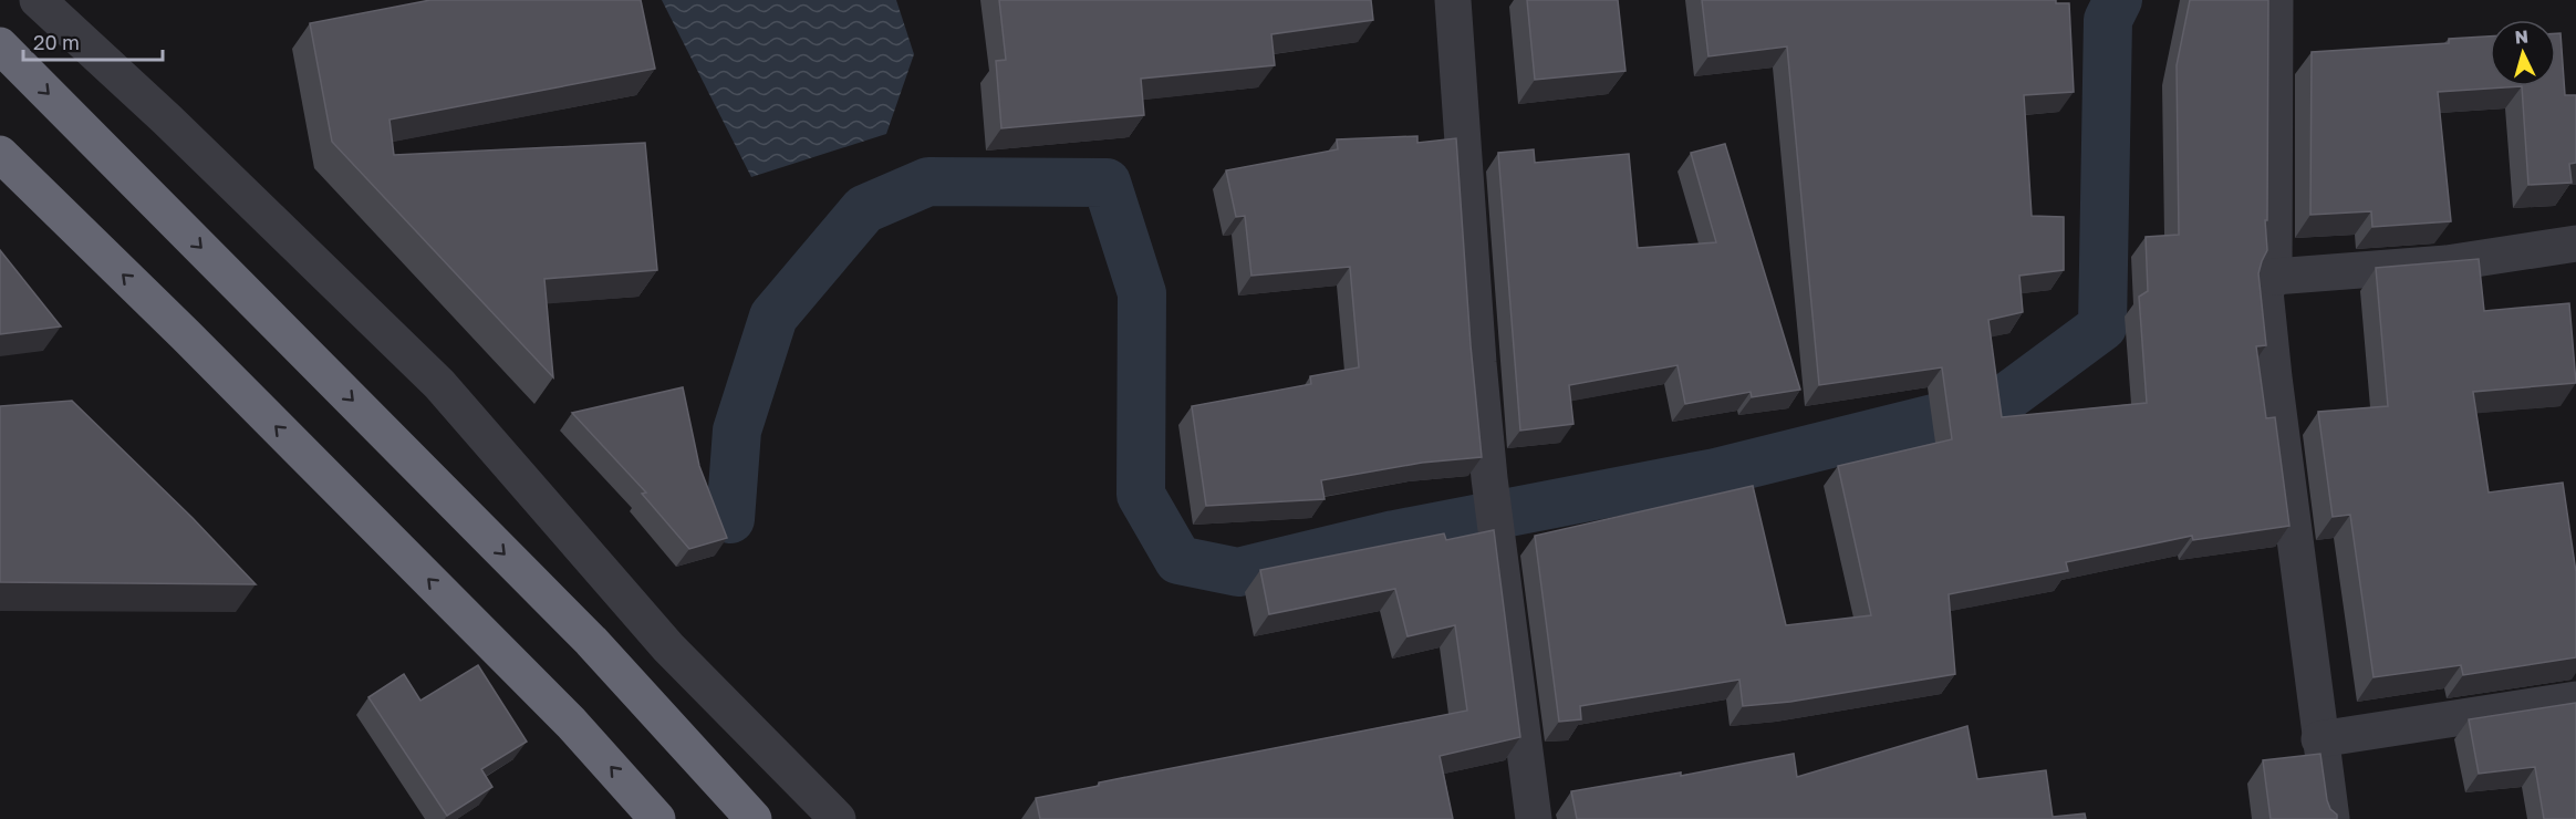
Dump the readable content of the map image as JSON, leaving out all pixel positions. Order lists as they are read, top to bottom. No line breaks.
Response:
{"scale_bar":"20 m","north":"top"}
